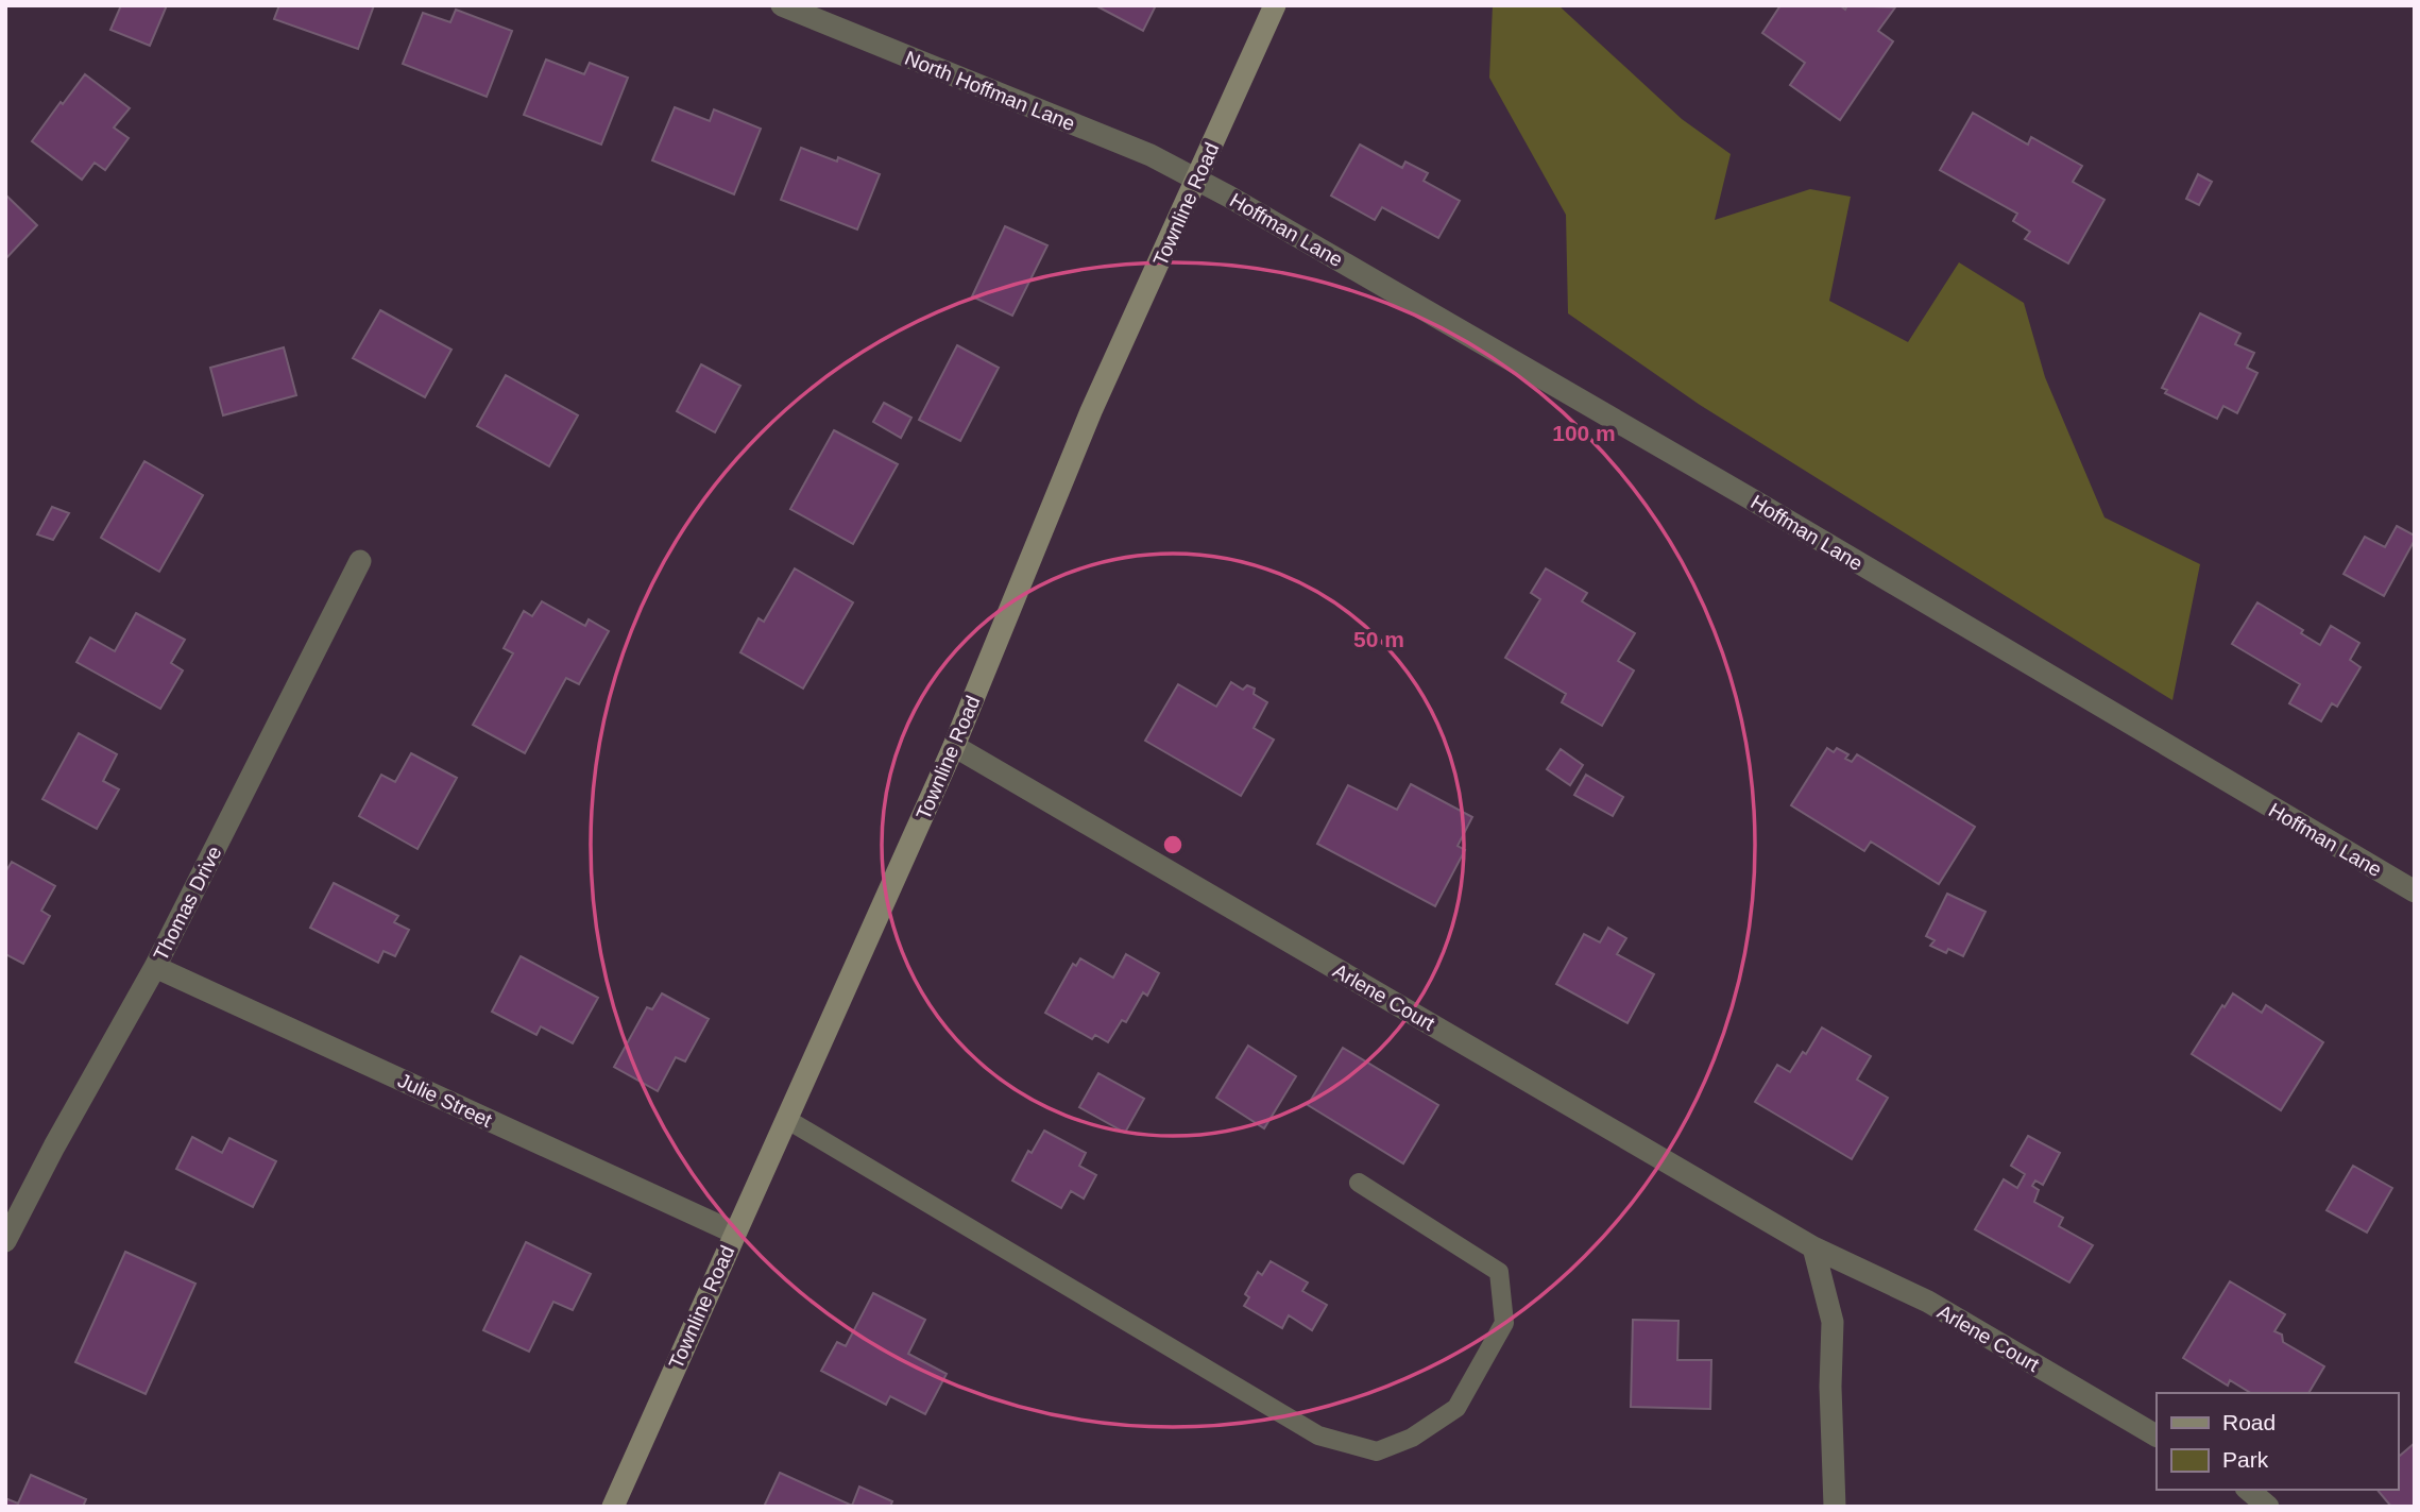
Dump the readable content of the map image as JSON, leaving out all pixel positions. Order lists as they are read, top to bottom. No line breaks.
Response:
{"streets":{"street":["North Hoffman Lane","Townline Road","Hoffman Lane","Thomas Drive","Arlene Court","Julie Street"]},"crossings":[["North Hoffman Lane","Townline Road"],["North Hoffman Lane","Hoffman Lane"],["Townline Road","Hoffman Lane"],["Townline Road","Arlene Court"],["Townline Road","Julie Street"],["Thomas Drive","Julie Street"]],"legend":["Road","Park"],"rings":["100 m","50 m"]}
